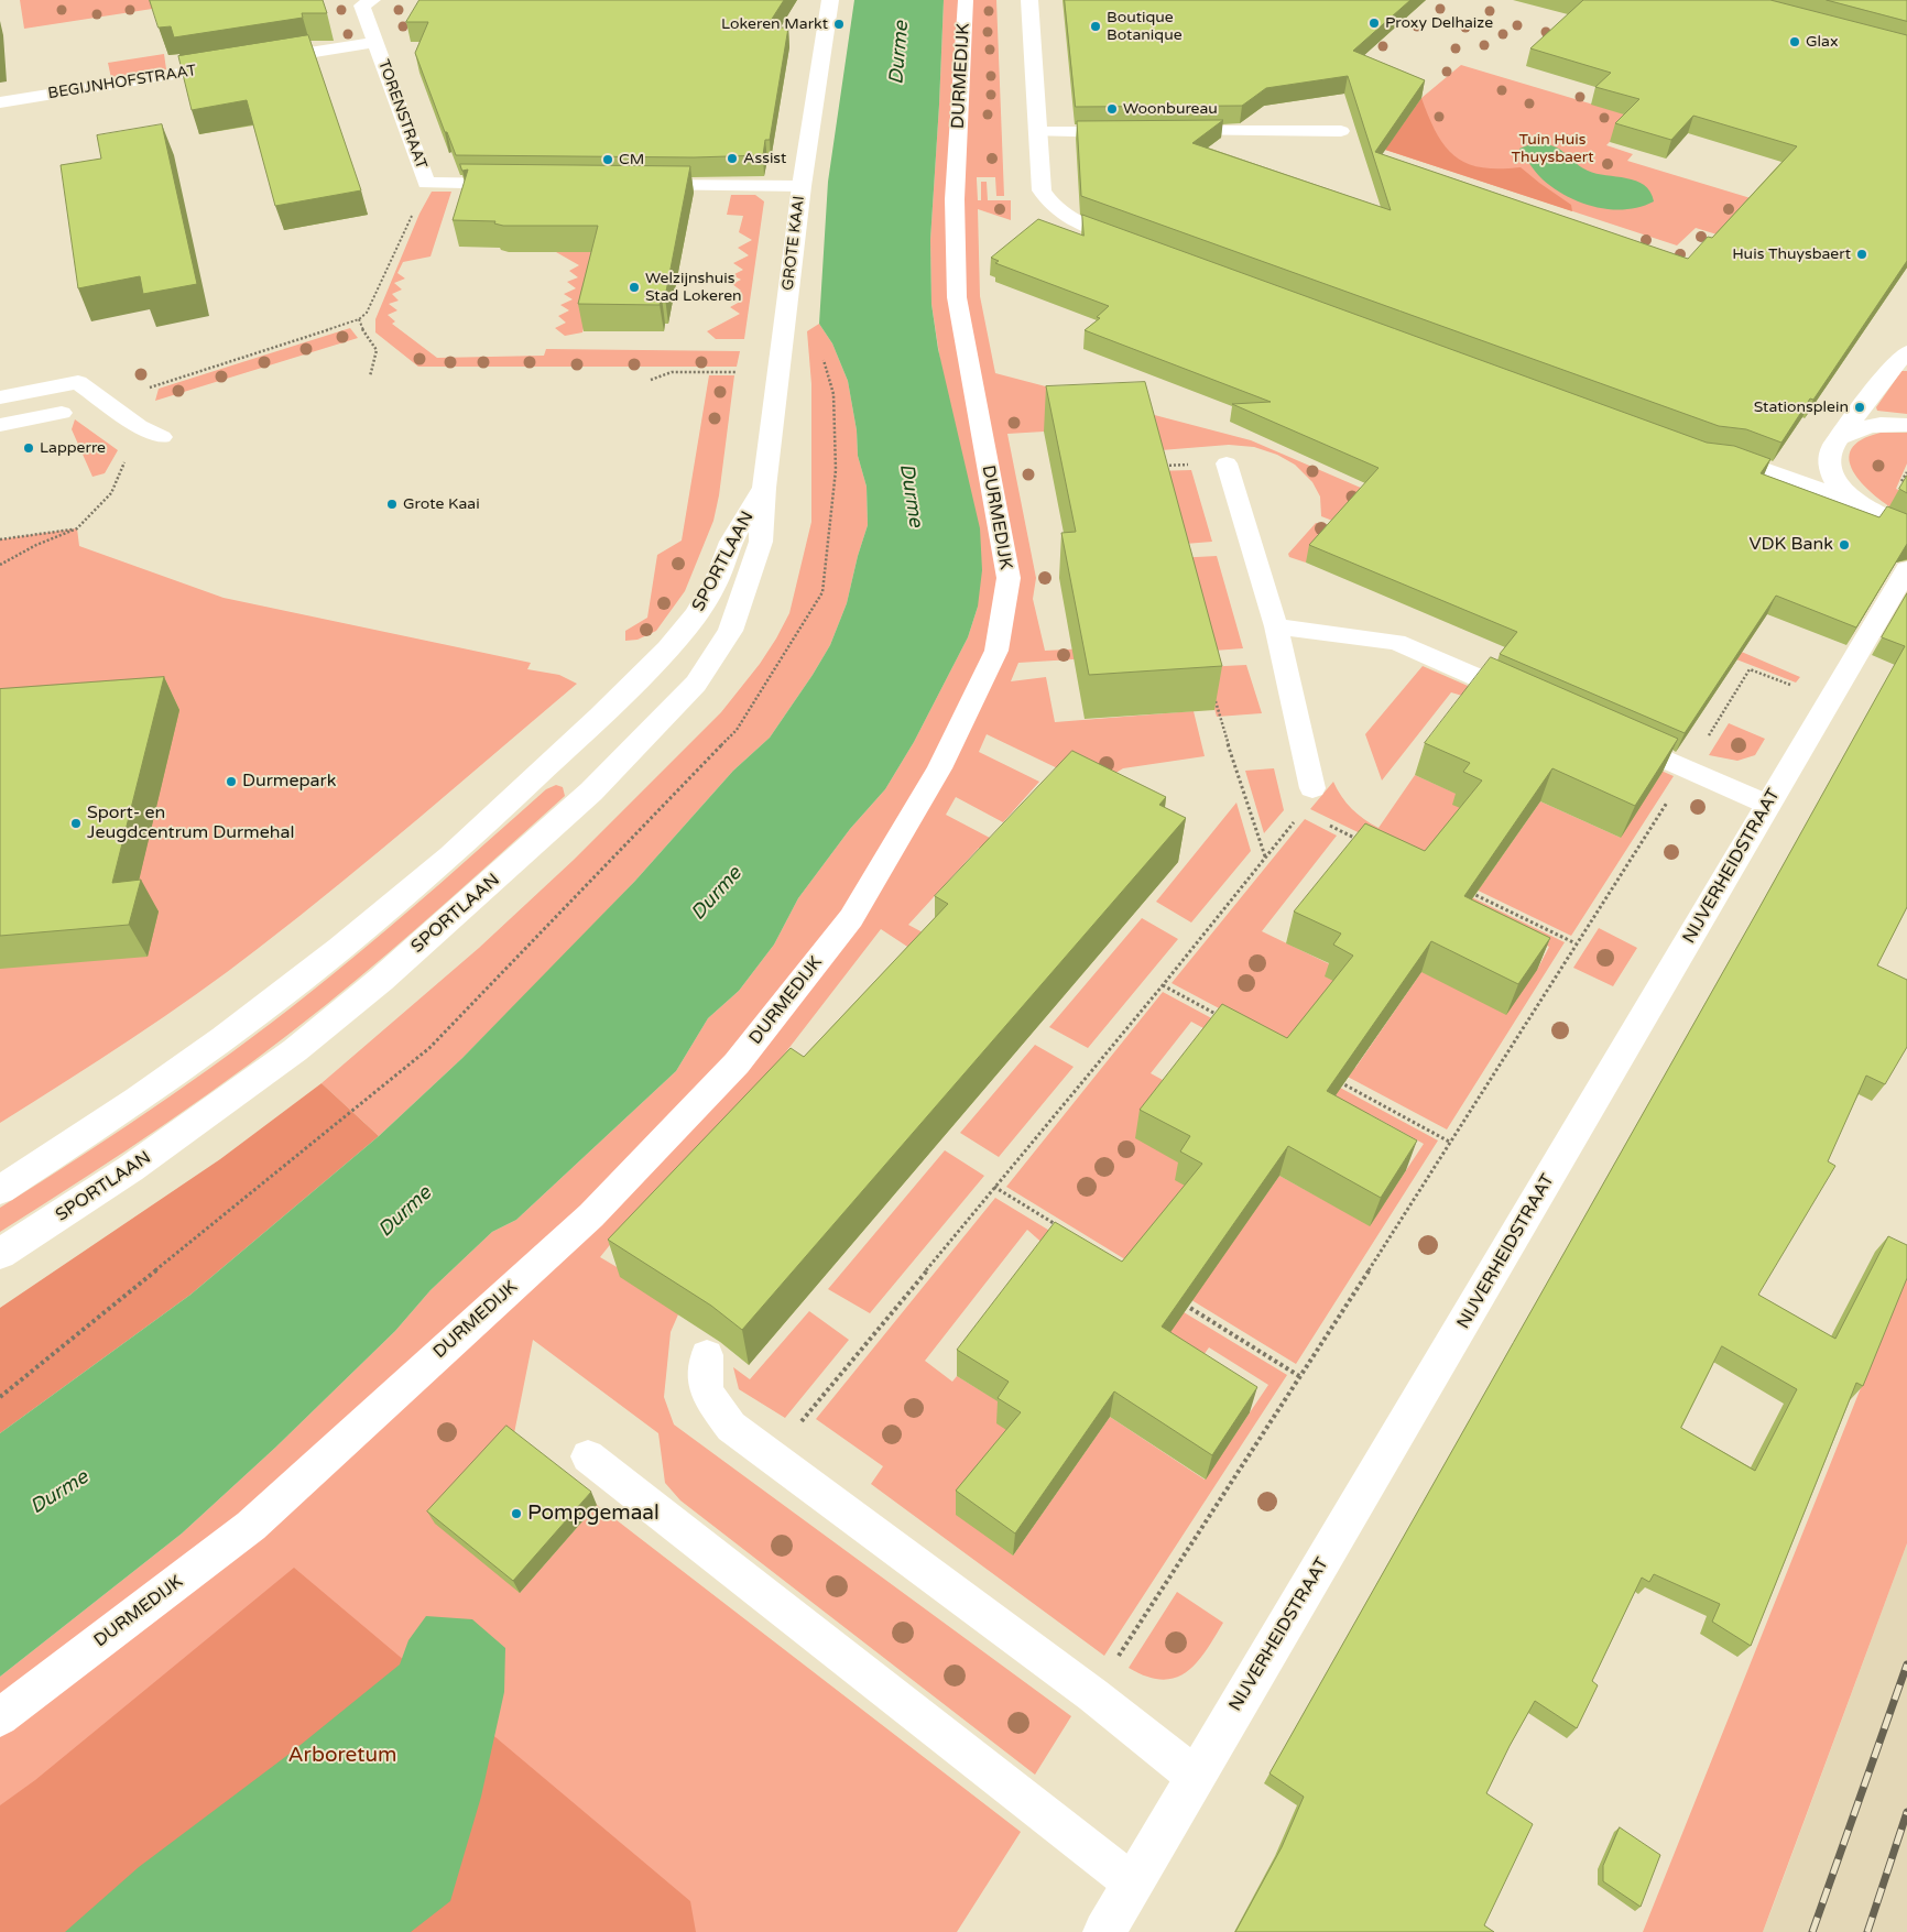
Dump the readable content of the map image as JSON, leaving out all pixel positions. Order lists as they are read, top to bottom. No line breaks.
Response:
{"streets":{"street":["BEGIJNHOFSTRAAT","TORENSTRAAT","GROTE KAAI","SPORTLAAN","NIJVERHEIDSTRAAT"],"lane":["DURMEDIJK"]},"crossings":[["GROTE KAAI","SPORTLAAN"]],"water":["Durme"],"parks":["Tuin Huis Thuysbaert","Arboretum"],"places":["Proxy Delhaize","Lokeren Markt","Boutique Botanique","Glax","Woonbureau","Assist","CM","Huis Thuysbaert","Welzijnshuis Stad Lokeren","Stationsplein","Lapperre","Grote Kaai","VDK Bank","Durmepark","Sport- en Jeugdcentrum Durmehal","Pompgemaal"]}
